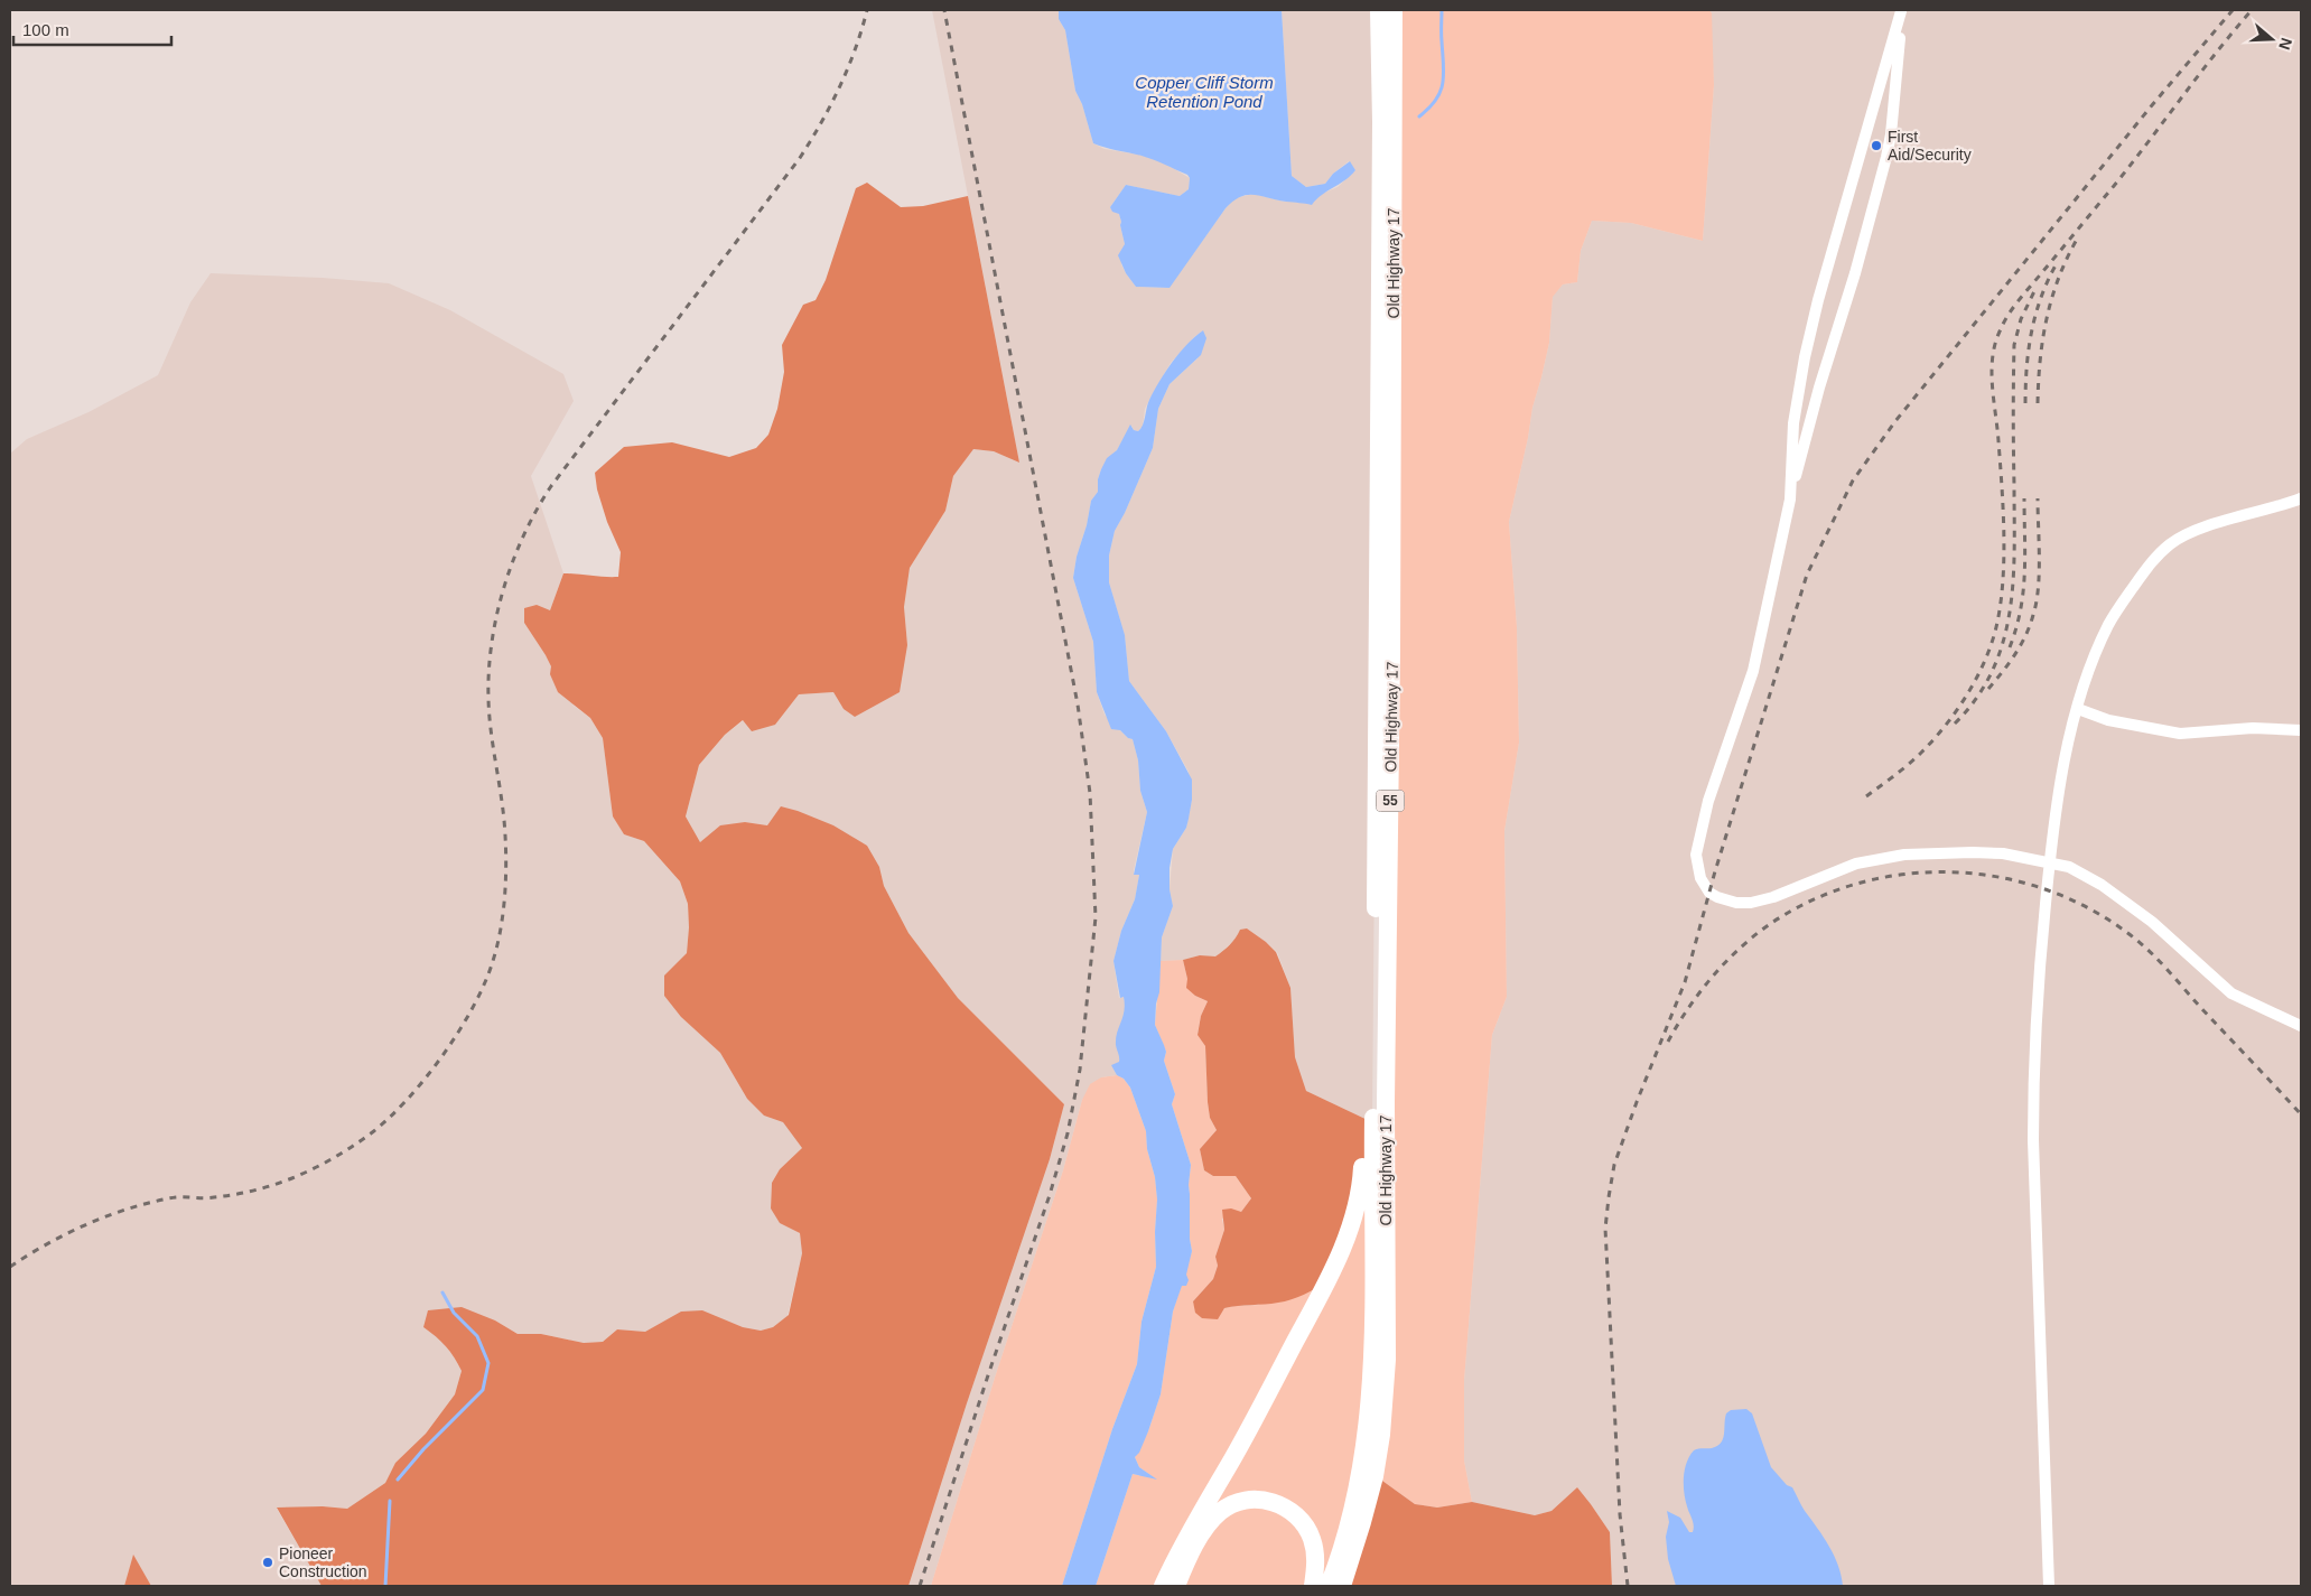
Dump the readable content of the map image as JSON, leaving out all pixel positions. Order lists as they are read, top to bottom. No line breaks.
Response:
{"streets":{"main road":["Old Highway 17","55"]},"water":["Copper Cliff Storm Retention Pond"],"places":["First Aid/Security","Pioneer Construction"],"scale_bar":"100 m","north":"right"}
